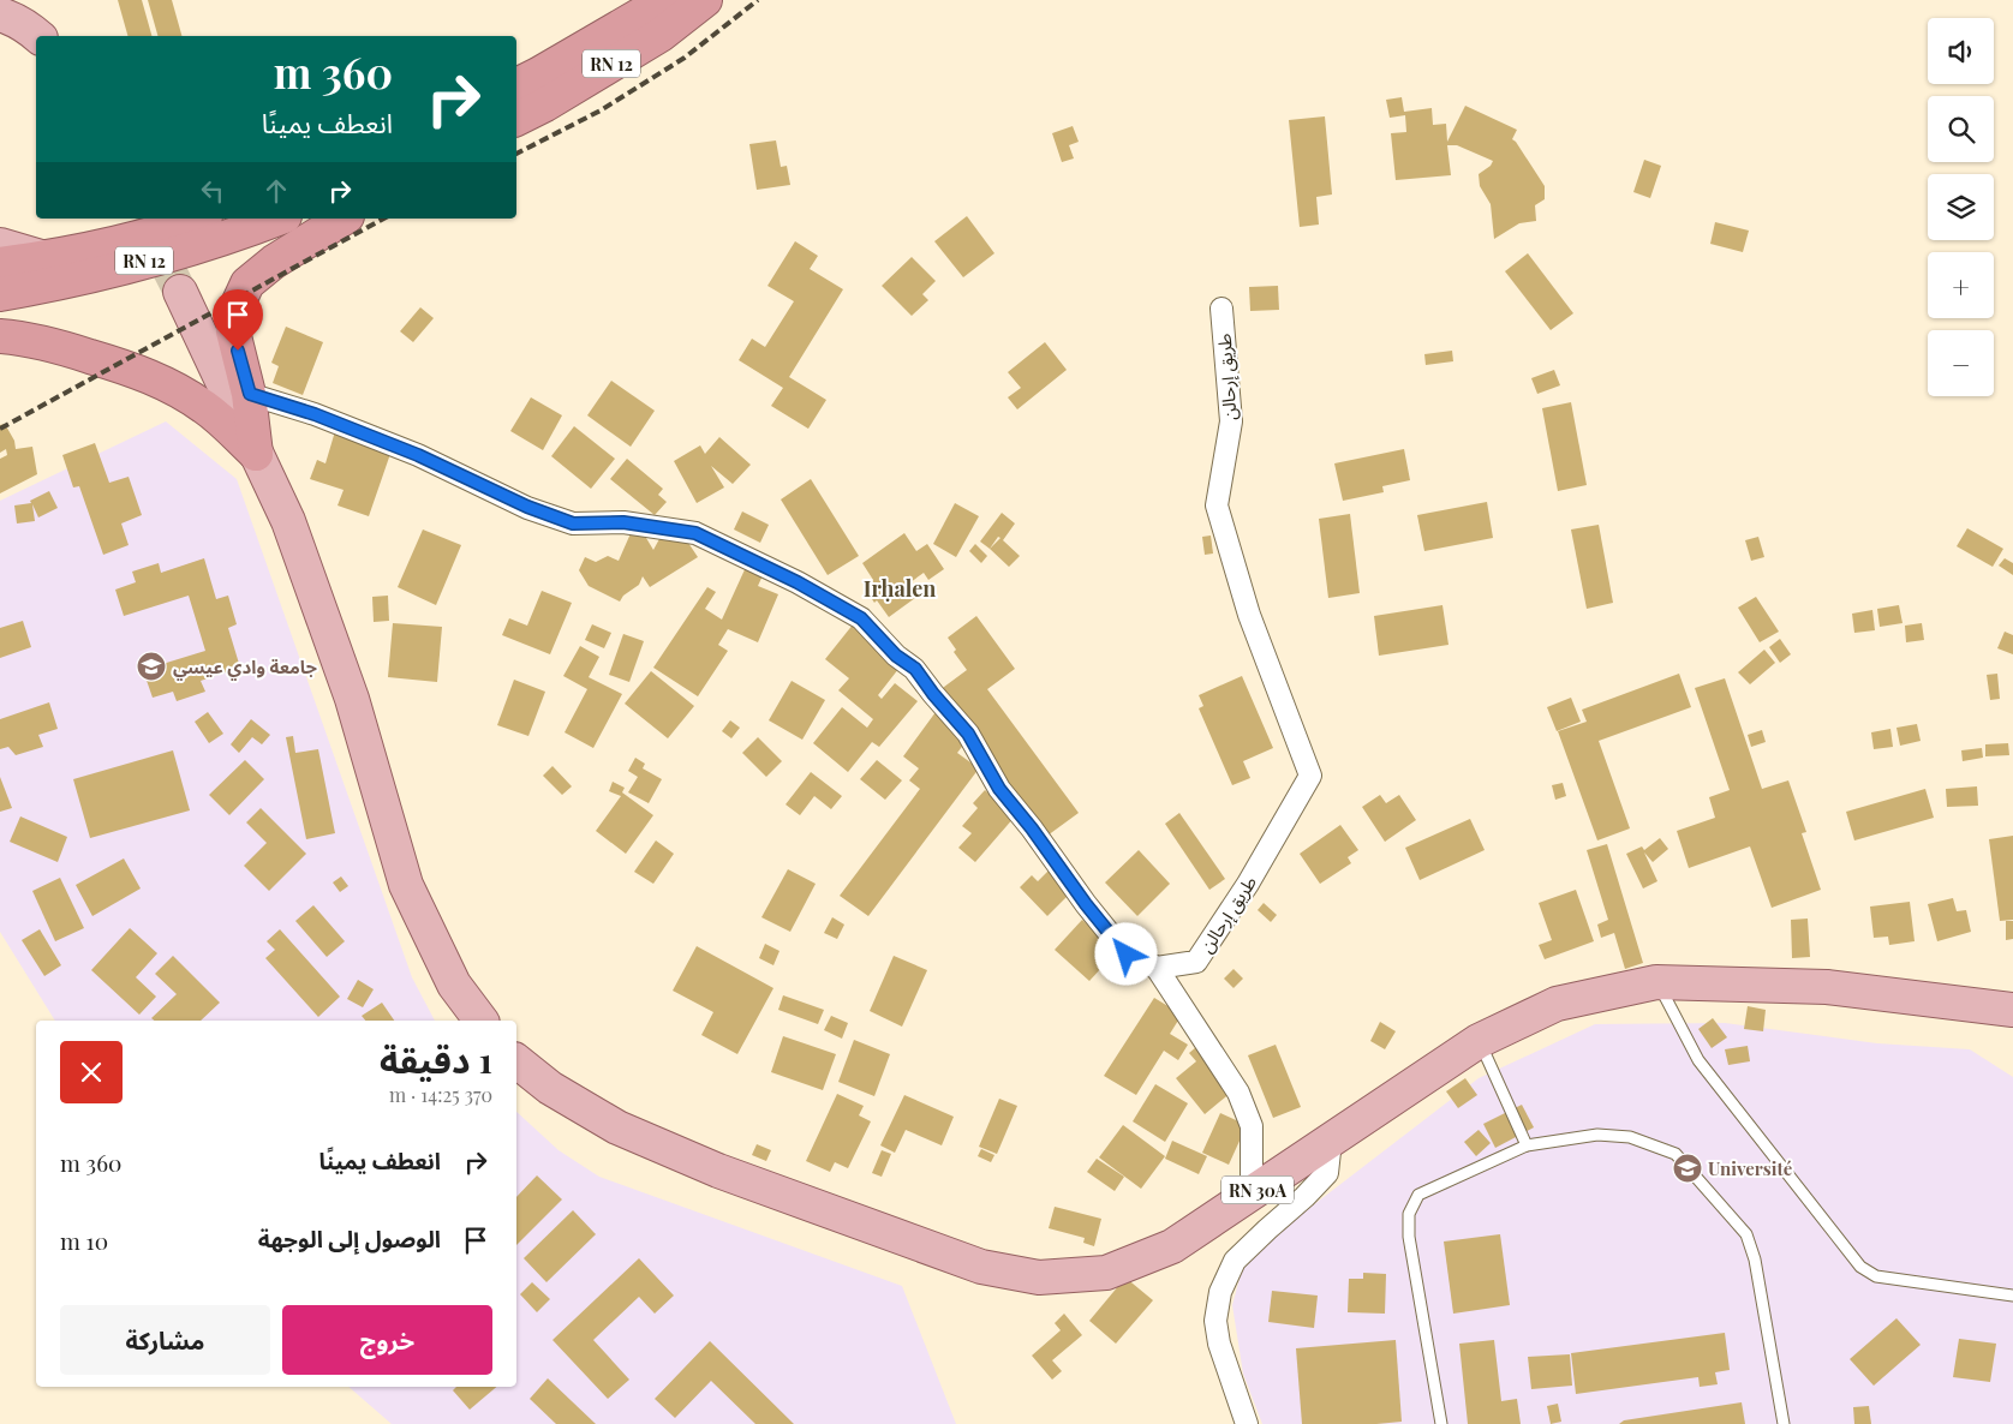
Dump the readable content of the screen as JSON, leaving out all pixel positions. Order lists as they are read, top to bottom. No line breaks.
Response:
{"streets":{"highway":["RN 12"],"main road":["RN 30A"],"street":["طريق إرحالن"]},"districts":["Irḥalen"],"places":{"school or university":["جامعة وادي عيسي","Université"]},"page":{"map_buttons":["+","−"],"turn":["360 m","انعطف يمينًا"],"heading":["1 دقيقة","370 m · 14:25"],"list":[{"name":"انعطف يمينًا","value":"360 m"},{"name":"الوصول إلى الوجهة","value":"10 m"}],"buttons":["خروج","مشاركة"]}}
